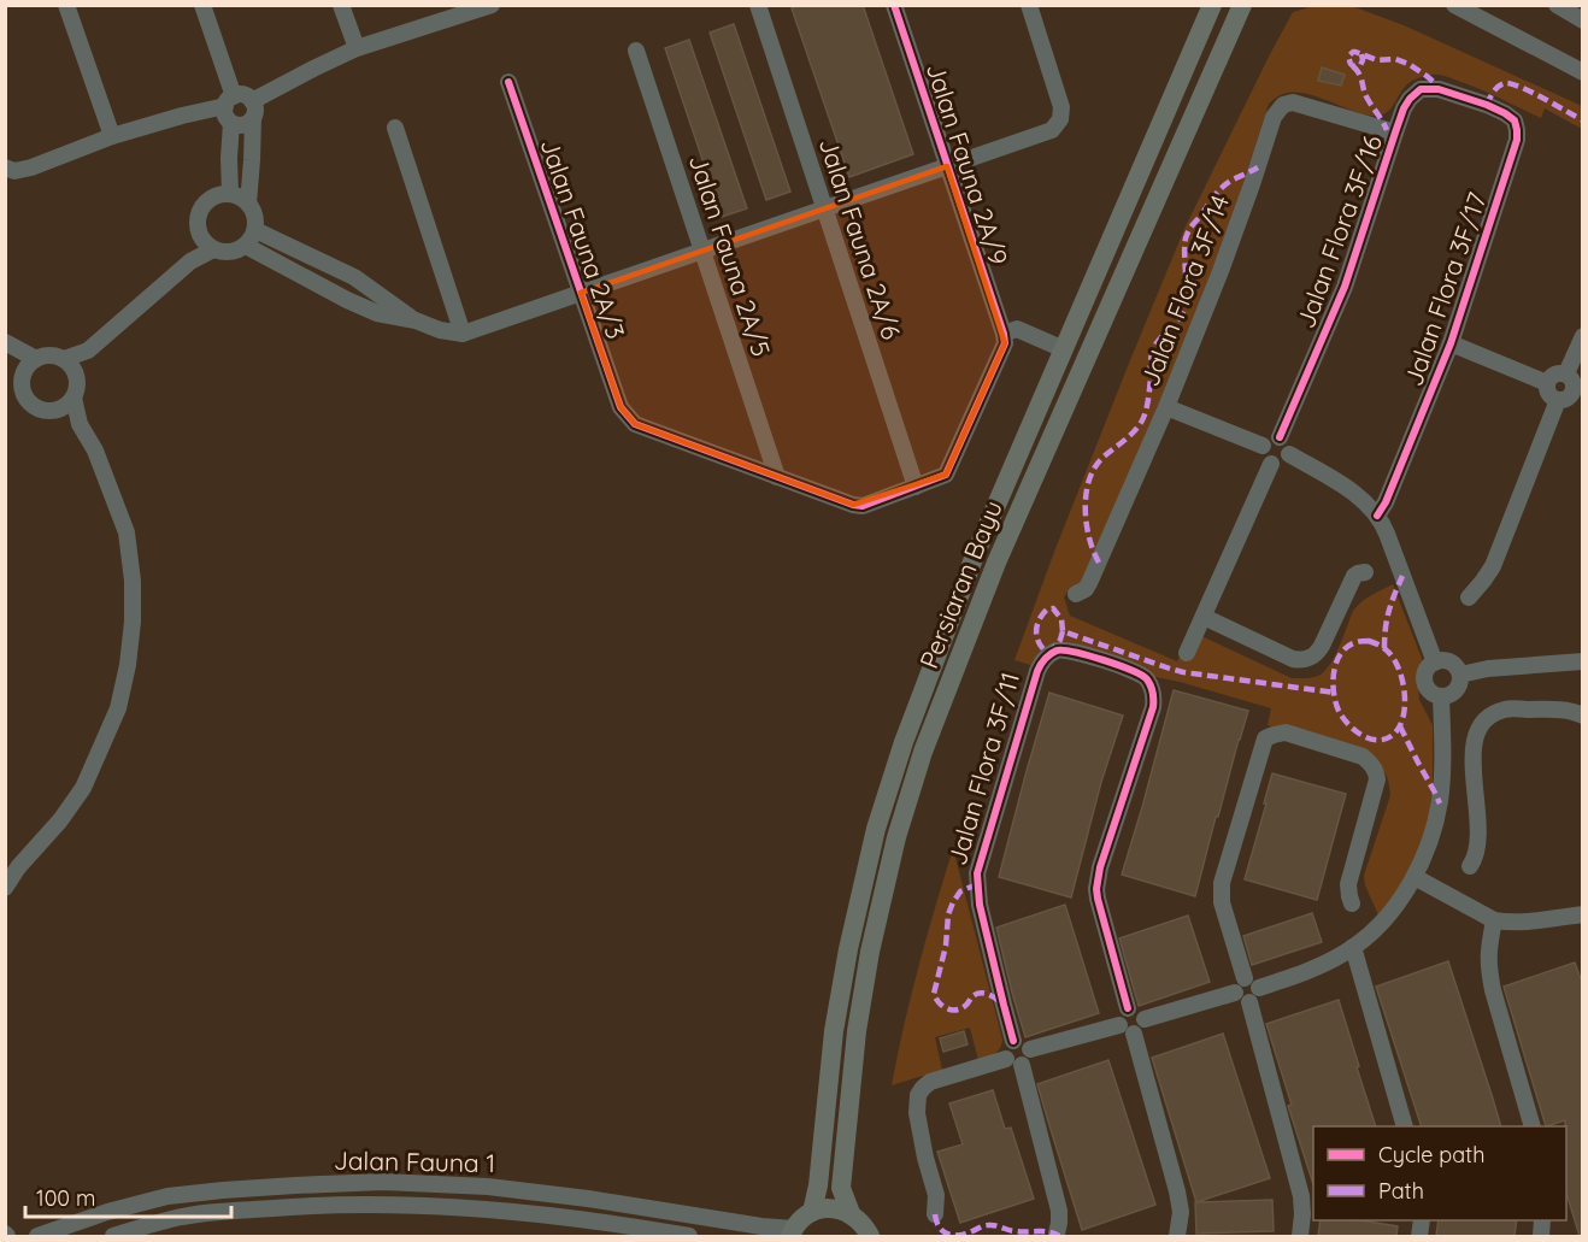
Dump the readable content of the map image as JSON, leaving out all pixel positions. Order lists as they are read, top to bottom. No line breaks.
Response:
{"streets":{"main road":["Persiaran Bayu"],"street":["Jalan Fauna 2A/9","Jalan Flora 3F/16","Jalan Fauna 2A/3","Jalan Fauna 2A/6","Jalan Fauna 2A/5","Jalan Flora 3F/17","Jalan Flora 3F/14","Jalan Flora 3F/11","Jalan Fauna 1"]},"crossings":[["Jalan Flora 3F/16","Jalan Flora 3F/17"],["Jalan Flora 3F/16","Jalan Flora 3F/14"],["Jalan Fauna 2A/3","Jalan Fauna 2A/5"]],"legend":["Cycle path","Path"],"scale_bar":"100 m"}
